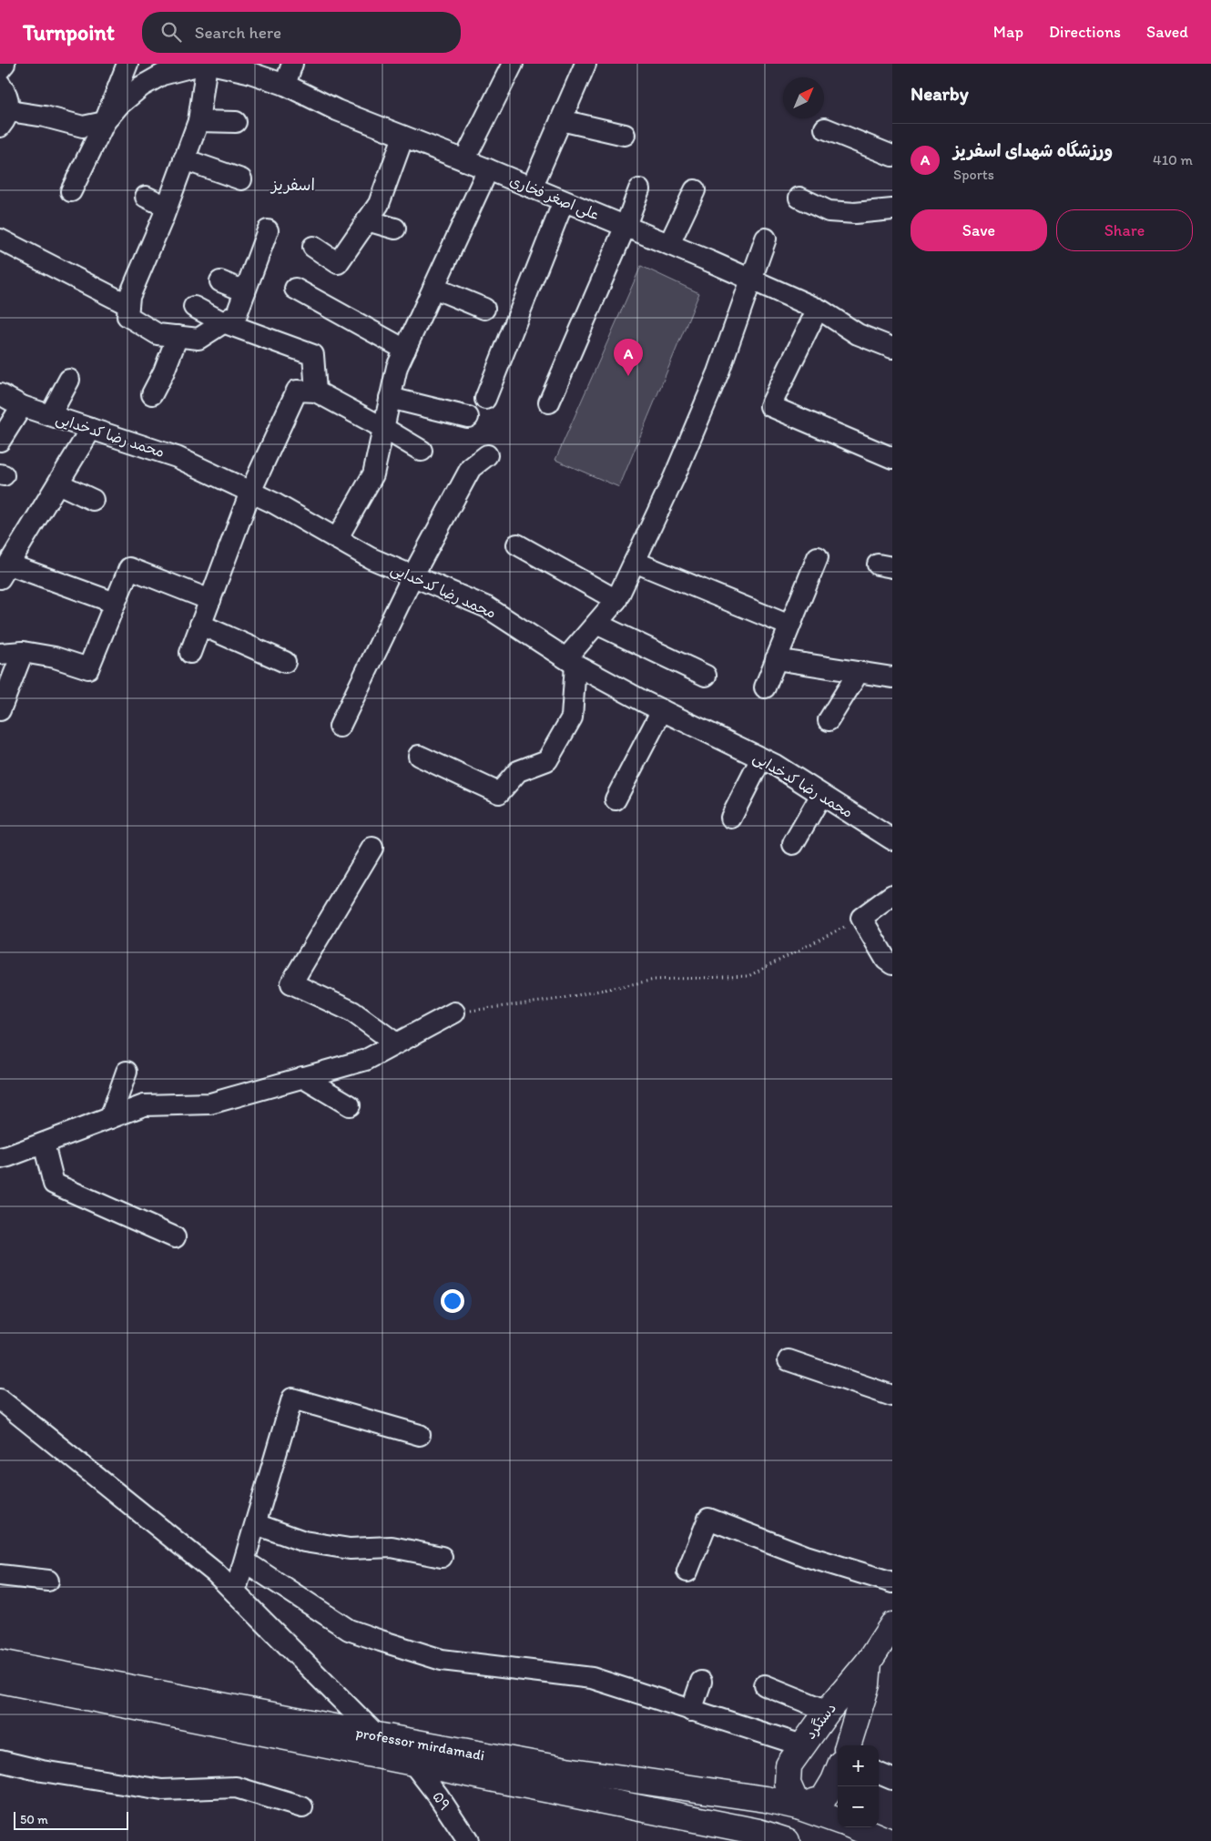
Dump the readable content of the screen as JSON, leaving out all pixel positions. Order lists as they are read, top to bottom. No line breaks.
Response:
{"streets":{"main road":["دستگرد","professor mirdamadi"],"street":["علی اصغر فخاری","محمد رضا کدخدایی","۵۹"]},"crossings":[["دستگرد","professor mirdamadi"],["professor mirdamadi","۵۹"]],"districts":["اسفریز"],"scale_bar":"50 m","north":"top right","page":{"header":"Turnpoint","search":"Search here","nav":["Map","Directions","Saved"],"heading":"Nearby","list":[{"mark":"A","name":"ورزشگاه شهدای اسفریز","note":"Sports","value":"410 m"}],"buttons":["Save","Share"],"pins":"A","map_buttons":["+","−"],"scale":"50 m"}}
